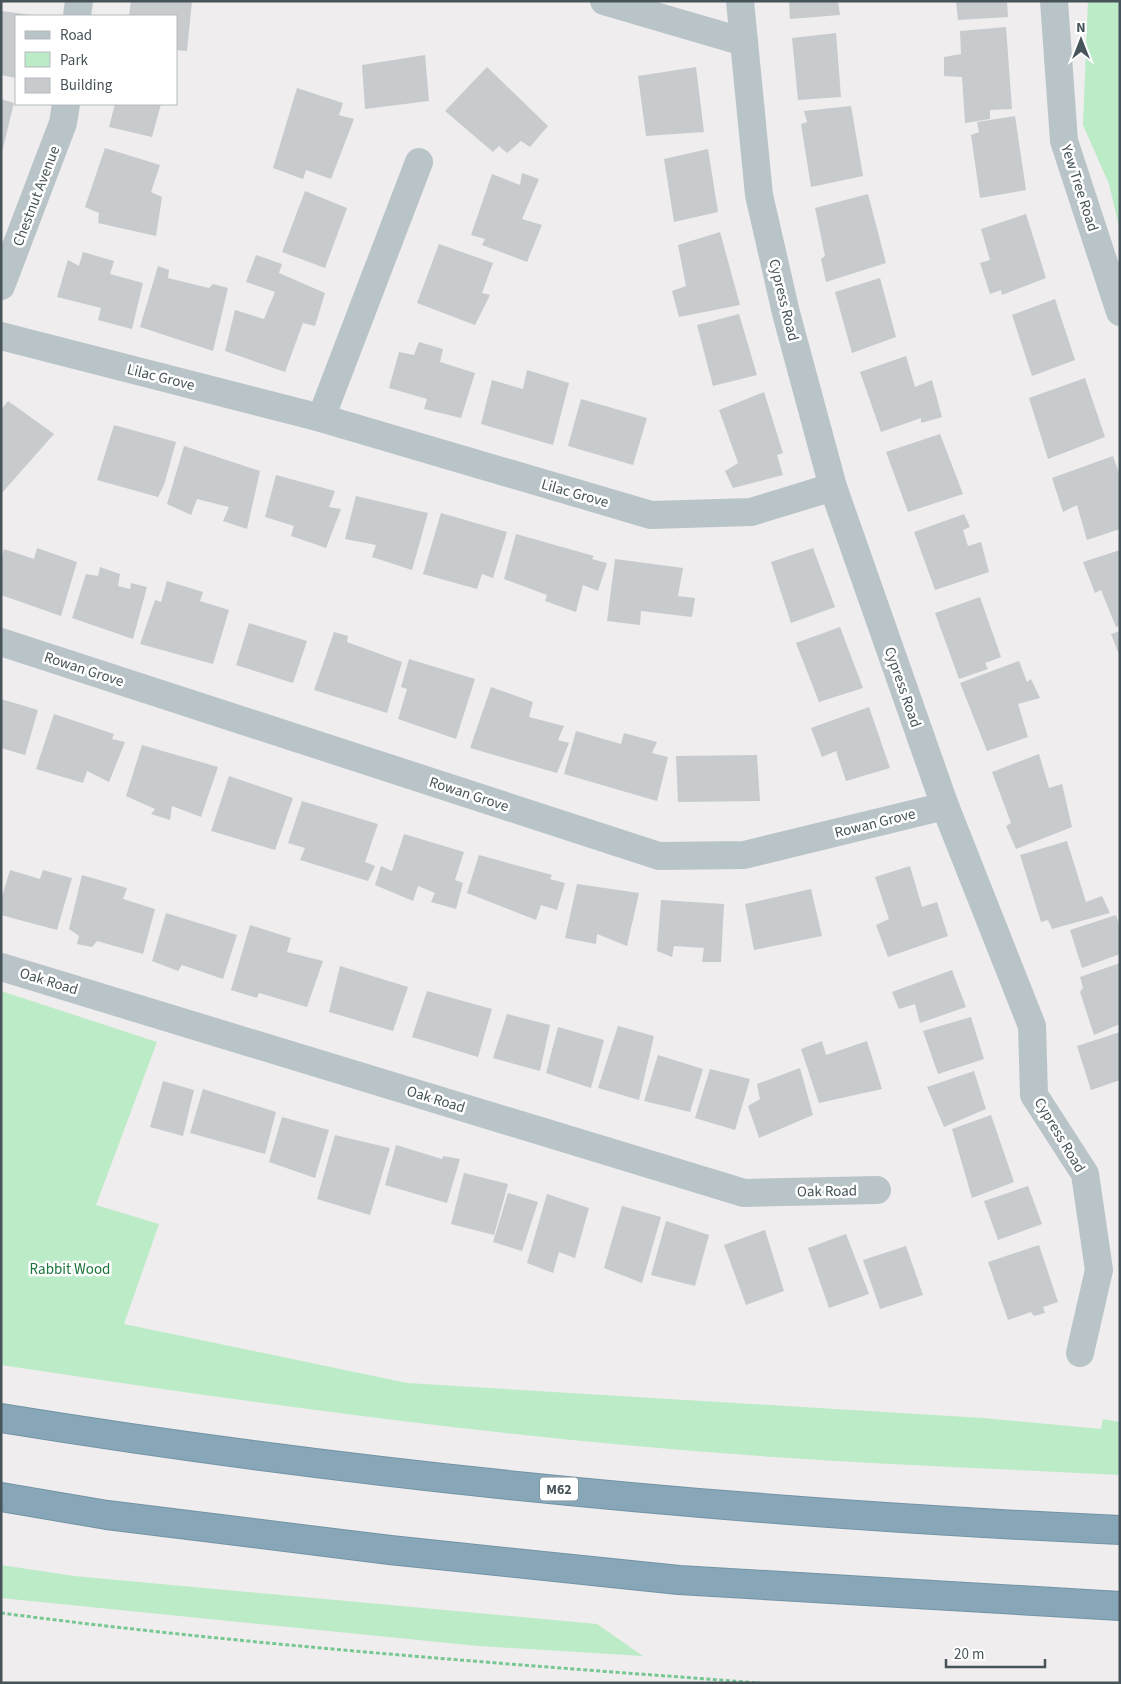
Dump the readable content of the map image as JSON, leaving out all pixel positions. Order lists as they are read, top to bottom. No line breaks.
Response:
{"streets":{"highway":["M62"],"street":["Yew Tree Road","Chestnut Avenue","Cypress Road","Lilac Grove","Rowan Grove","Oak Road"]},"crossings":[["Cypress Road","Lilac Grove"],["Cypress Road","Rowan Grove"]],"parks":["Rabbit Wood"],"legend":["Road","Park","Building"],"scale_bar":"20 m","north":"top"}
